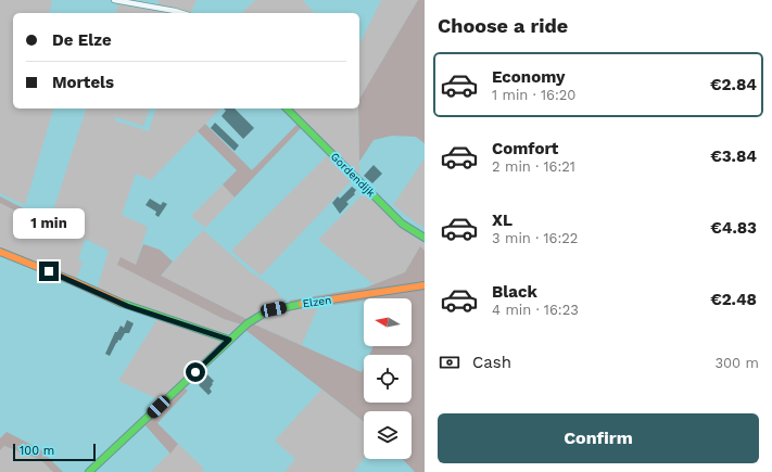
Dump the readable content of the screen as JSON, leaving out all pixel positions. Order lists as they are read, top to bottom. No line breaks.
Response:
{"streets":{"street":["Gordendijk","Elzen"]},"scale_bar":"100 m","north":"left","page":{"heading":"Choose a ride","banner":["De Elze","Mortels"],"list":[{"name":"Economy","note":"1 min · 16:20","value":"€2.84"},{"name":"Comfort","note":"2 min · 16:21","value":"€3.84"},{"name":"XL","note":"3 min · 16:22","value":"€4.83"},{"name":"Black","note":"4 min · 16:23","value":"€2.48"}],"bubble":"1 min","pay":["Cash","300 m"],"buttons":"Confirm","scale":"100 m"}}
